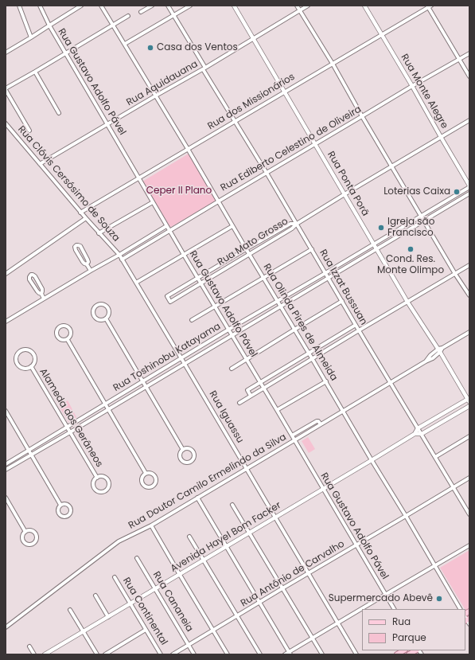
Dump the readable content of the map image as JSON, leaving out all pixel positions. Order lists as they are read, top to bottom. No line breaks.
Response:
{"streets":{"street":["Rua Gustavo Adolfo Pável","Rua Aquidauana","Rua Monte Alegre","Rua dos Missionários","Rua Ediberto Celestino de Oliveira","Rua Clóvis Cersósimo de Souza","Rua Ponta Porã","Rua Mato Grosso","Rua Izzat Bussuan","Rua Olinda Pires de Almeida","Rua Toshinobu Katayama","Rua Iguassu","Alameda dos Gerâneos","Rua Doutor Camilo Ermelindo da Silva","Avenida Hayel Bom Facker","Rua Antônio de Carvalho","Rua Cananeia","Rua Continental"]},"crossings":[["Rua Gustavo Adolfo Pável","Rua Aquidauana"],["Rua Gustavo Adolfo Pável","Rua dos Missionários"],["Rua Gustavo Adolfo Pável","Rua Ediberto Celestino de Oliveira"],["Rua Gustavo Adolfo Pável","Rua Mato Grosso"],["Rua Gustavo Adolfo Pável","Rua Toshinobu Katayama"],["Rua Gustavo Adolfo Pável","Rua Doutor Camilo Ermelindo da Silva"],["Rua Gustavo Adolfo Pável","Avenida Hayel Bom Facker"],["Rua Gustavo Adolfo Pável","Rua Antônio de Carvalho"],["Rua Aquidauana","Rua Clóvis Cersósimo de Souza"],["Rua Aquidauana","Rua Ponta Porã"],["Rua Aquidauana","Rua Izzat Bussuan"],["Rua Aquidauana","Rua Olinda Pires de Almeida"],["Rua Monte Alegre","Rua dos Missionários"],["Rua Monte Alegre","Rua Ediberto Celestino de Oliveira"],["Rua Monte Alegre","Rua Mato Grosso"],["Rua Monte Alegre","Rua Toshinobu Katayama"],["Rua dos Missionários","Rua Clóvis Cersósimo de Souza"],["Rua dos Missionários","Rua Ponta Porã"],["Rua dos Missionários","Rua Izzat Bussuan"],["Rua dos Missionários","Rua Olinda Pires de Almeida"],["Rua Ediberto Celestino de Oliveira","Rua Ponta Porã"],["Rua Ediberto Celestino de Oliveira","Rua Izzat Bussuan"],["Rua Ediberto Celestino de Oliveira","Rua Olinda Pires de Almeida"],["Rua Ediberto Celestino de Oliveira","Rua Iguassu"],["Rua Clóvis Cersósimo de Souza","Rua Iguassu"],["Rua Ponta Porã","Rua Mato Grosso"],["Rua Ponta Porã","Rua Toshinobu Katayama"],["Rua Ponta Porã","Rua Doutor Camilo Ermelindo da Silva"],["Rua Mato Grosso","Rua Izzat Bussuan"],["Rua Mato Grosso","Rua Olinda Pires de Almeida"],["Rua Izzat Bussuan","Rua Toshinobu Katayama"],["Rua Izzat Bussuan","Rua Doutor Camilo Ermelindo da Silva"],["Rua Izzat Bussuan","Avenida Hayel Bom Facker"],["Rua Izzat Bussuan","Rua Antônio de Carvalho"],["Rua Olinda Pires de Almeida","Rua Toshinobu Katayama"],["Rua Olinda Pires de Almeida","Rua Doutor Camilo Ermelindo da Silva"],["Rua Olinda Pires de Almeida","Avenida Hayel Bom Facker"],["Rua Olinda Pires de Almeida","Rua Antônio de Carvalho"],["Rua Toshinobu Katayama","Rua Iguassu"],["Rua Toshinobu Katayama","Alameda dos Gerâneos"],["Rua Iguassu","Rua Doutor Camilo Ermelindo da Silva"],["Rua Iguassu","Avenida Hayel Bom Facker"],["Rua Iguassu","Rua Antônio de Carvalho"],["Avenida Hayel Bom Facker","Rua Cananeia"],["Avenida Hayel Bom Facker","Rua Continental"],["Rua Antônio de Carvalho","Rua Cananeia"]],"parks":["Ceper II Plano"],"places":["Casa dos Ventos","Loterias Caixa","Igreja são Francisco","Cond. Res. Monte Olimpo","Supermercado Abevê"],"legend":["Rua","Parque"]}
